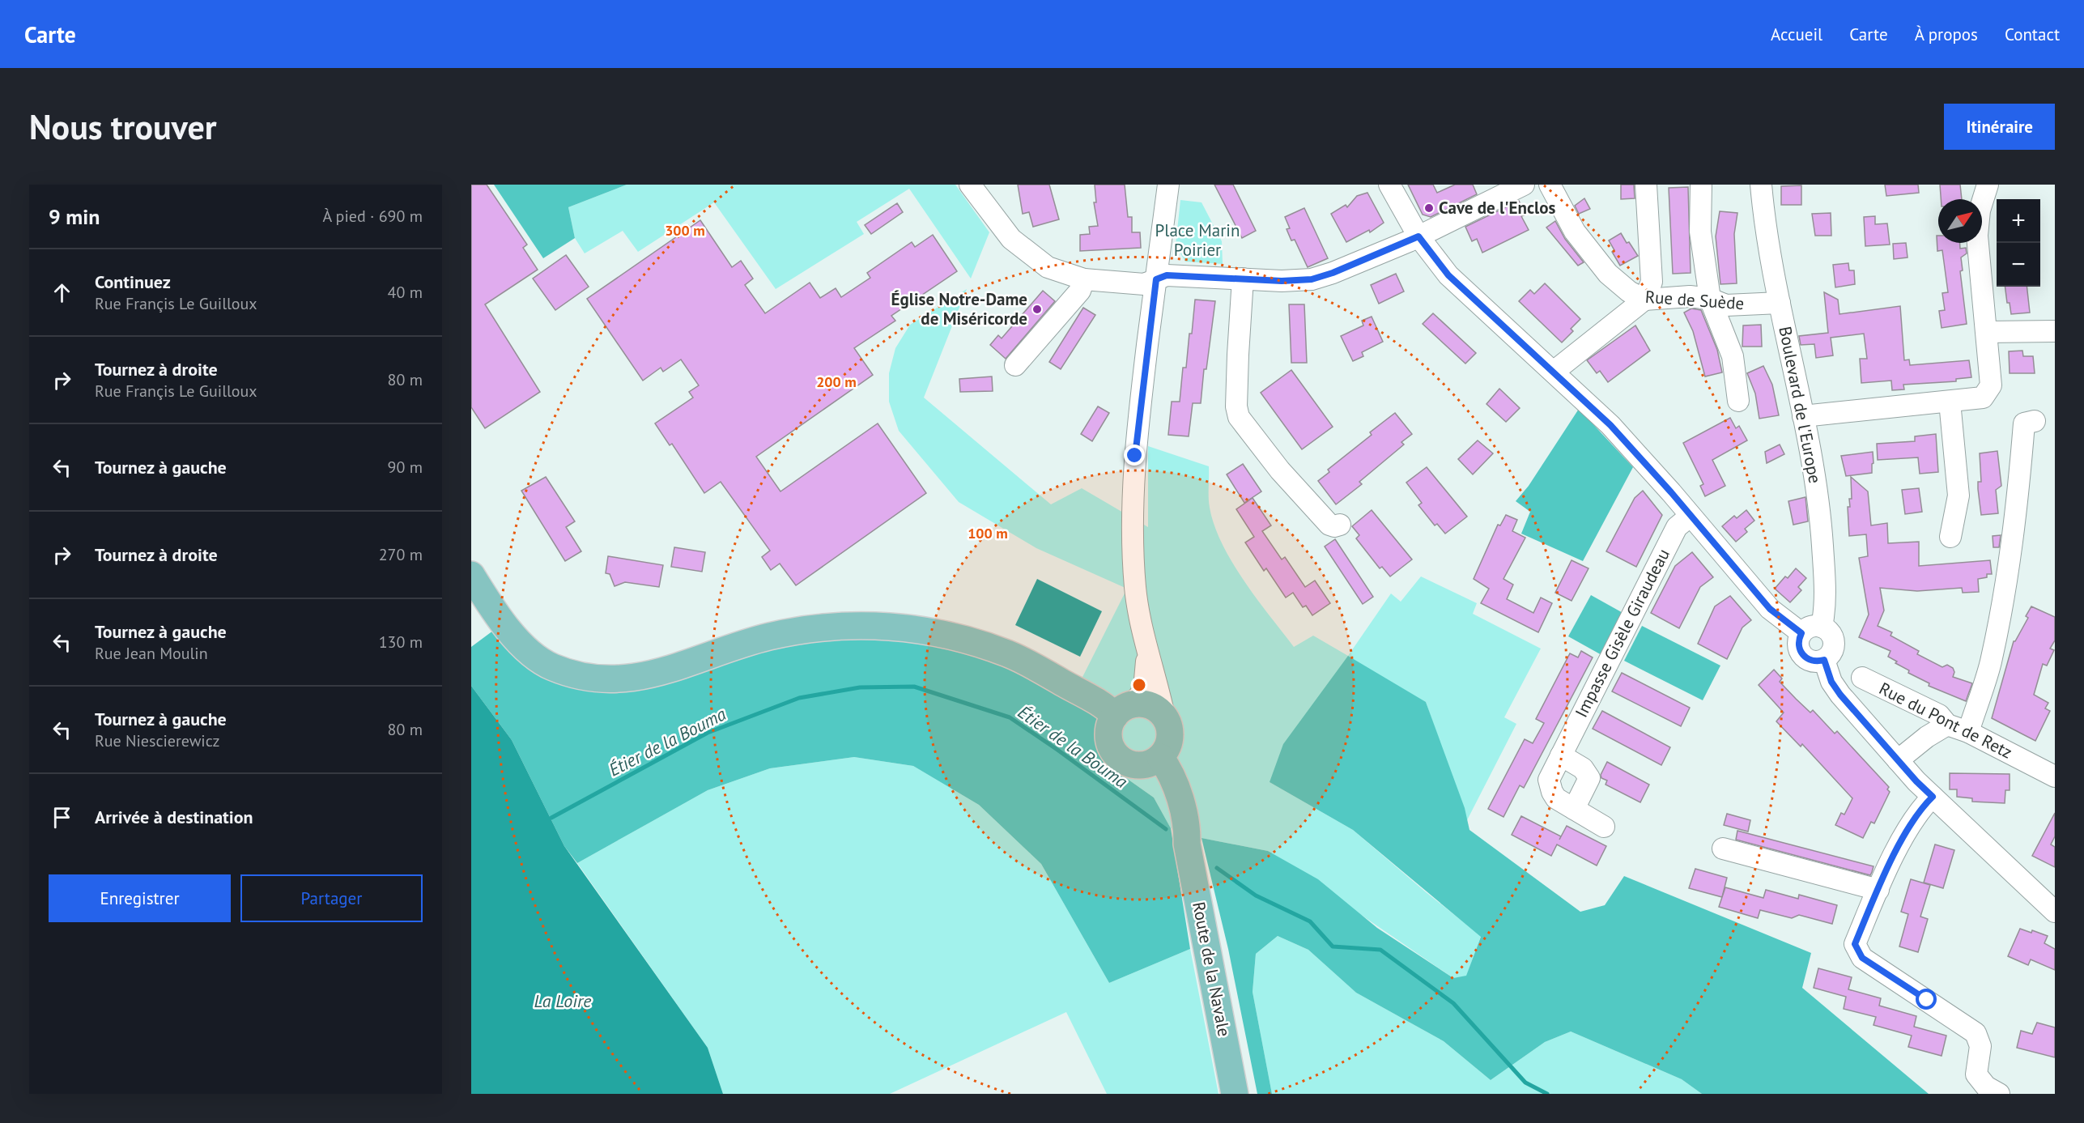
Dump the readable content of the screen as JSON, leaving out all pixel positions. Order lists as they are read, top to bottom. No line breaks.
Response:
{"streets":{"main road":["Route de la Navale"],"street":["Rue de Suède","Boulevard de l'Europe","Impasse Gisèle Giraudeau","Rue du Pont de Retz"]},"crossings":[["Rue de Suède","Boulevard de l'Europe"]],"water":["Étier de la Bouma","La Loire"],"parks":["Place Marin Poirier"],"places":["Cave de l'Enclos","Église Notre-Dame de Miséricorde"],"north":"top right","page":{"header":"Carte","nav":["Accueil","Carte","À propos","Contact"],"buttons":["Itinéraire",["Enregistrer","Partager"]],"title":"Nous trouver","heading":["9 min","À pied · 690 m"],"map_buttons":["+","−"],"list":[["Continuez","Rue Françis Le Guilloux","40 m"],["Tournez à droite","Rue Françis Le Guilloux","80 m"],["Tournez à gauche","90 m"],["Tournez à droite","270 m"],["Tournez à gauche","Rue Jean Moulin","130 m"],["Tournez à gauche","Rue Niescierewicz","80 m"],"Arrivée à destination"]},"rings":["300 m","200 m","100 m"]}
